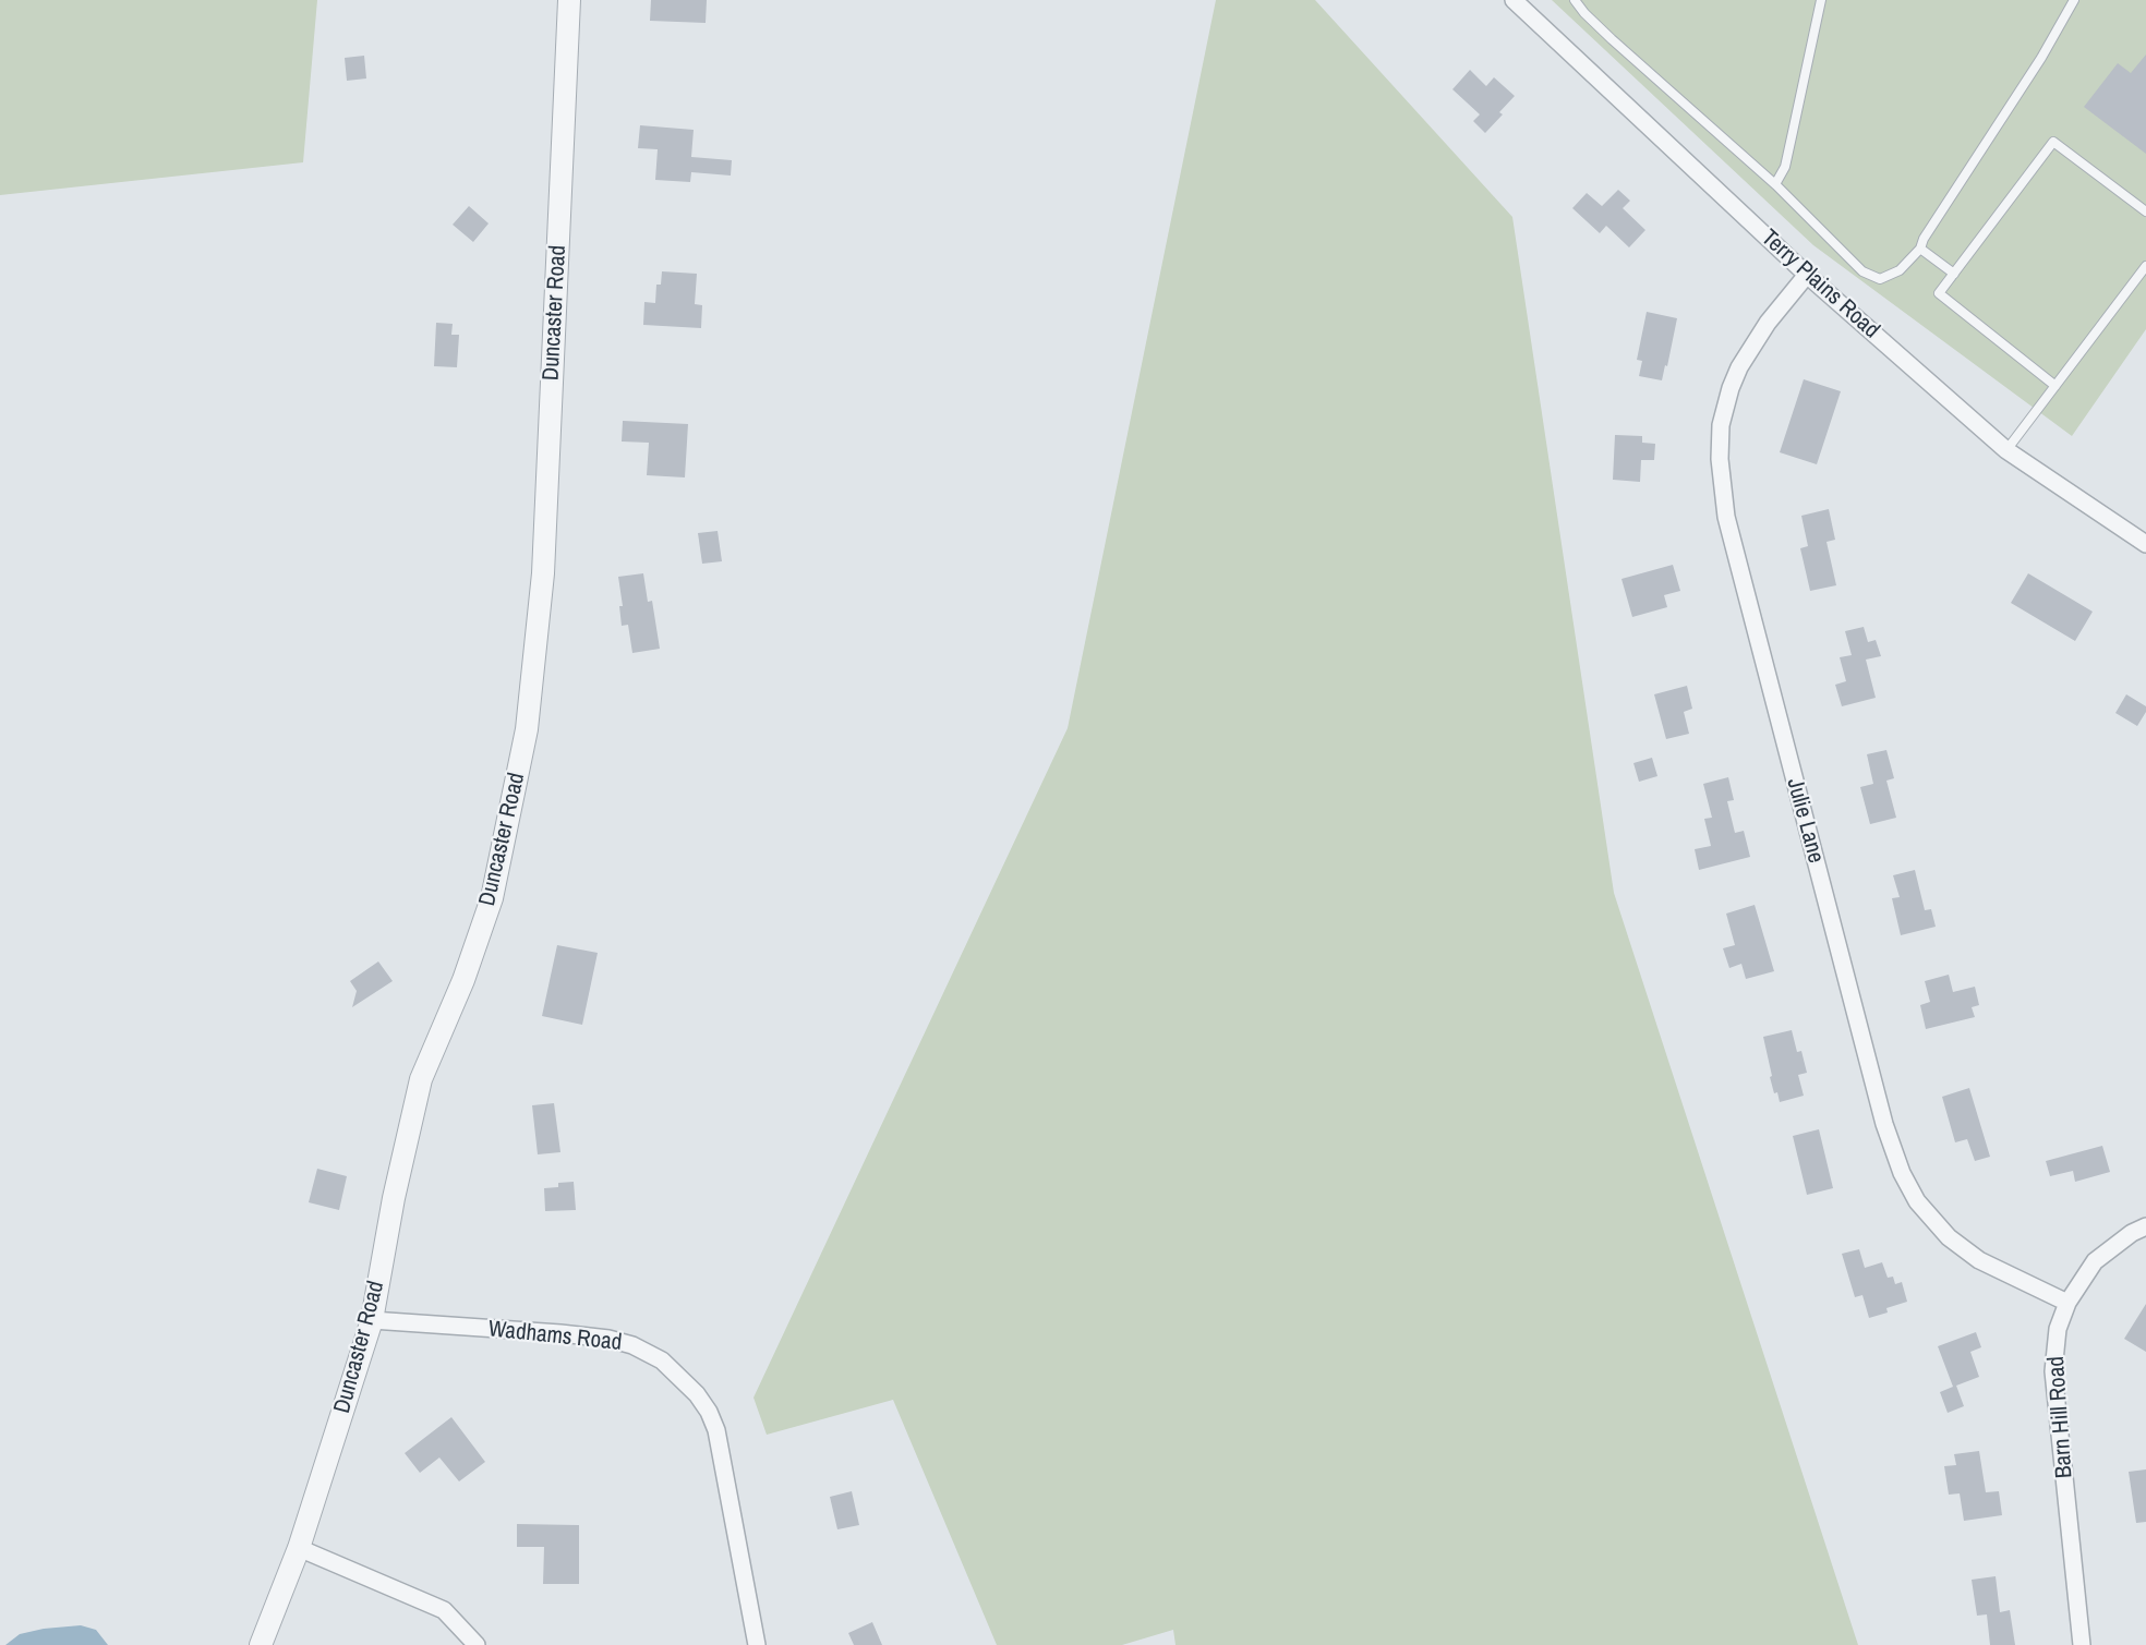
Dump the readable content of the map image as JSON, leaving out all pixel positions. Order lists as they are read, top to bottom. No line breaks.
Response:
{"streets":{"street":["Terry Plains Road","Duncaster Road","Julie Lane","Wadhams Road","Barn Hill Road"]},"crossings":[["Terry Plains Road","Julie Lane"],["Duncaster Road","Wadhams Road"],["Julie Lane","Barn Hill Road"]]}
